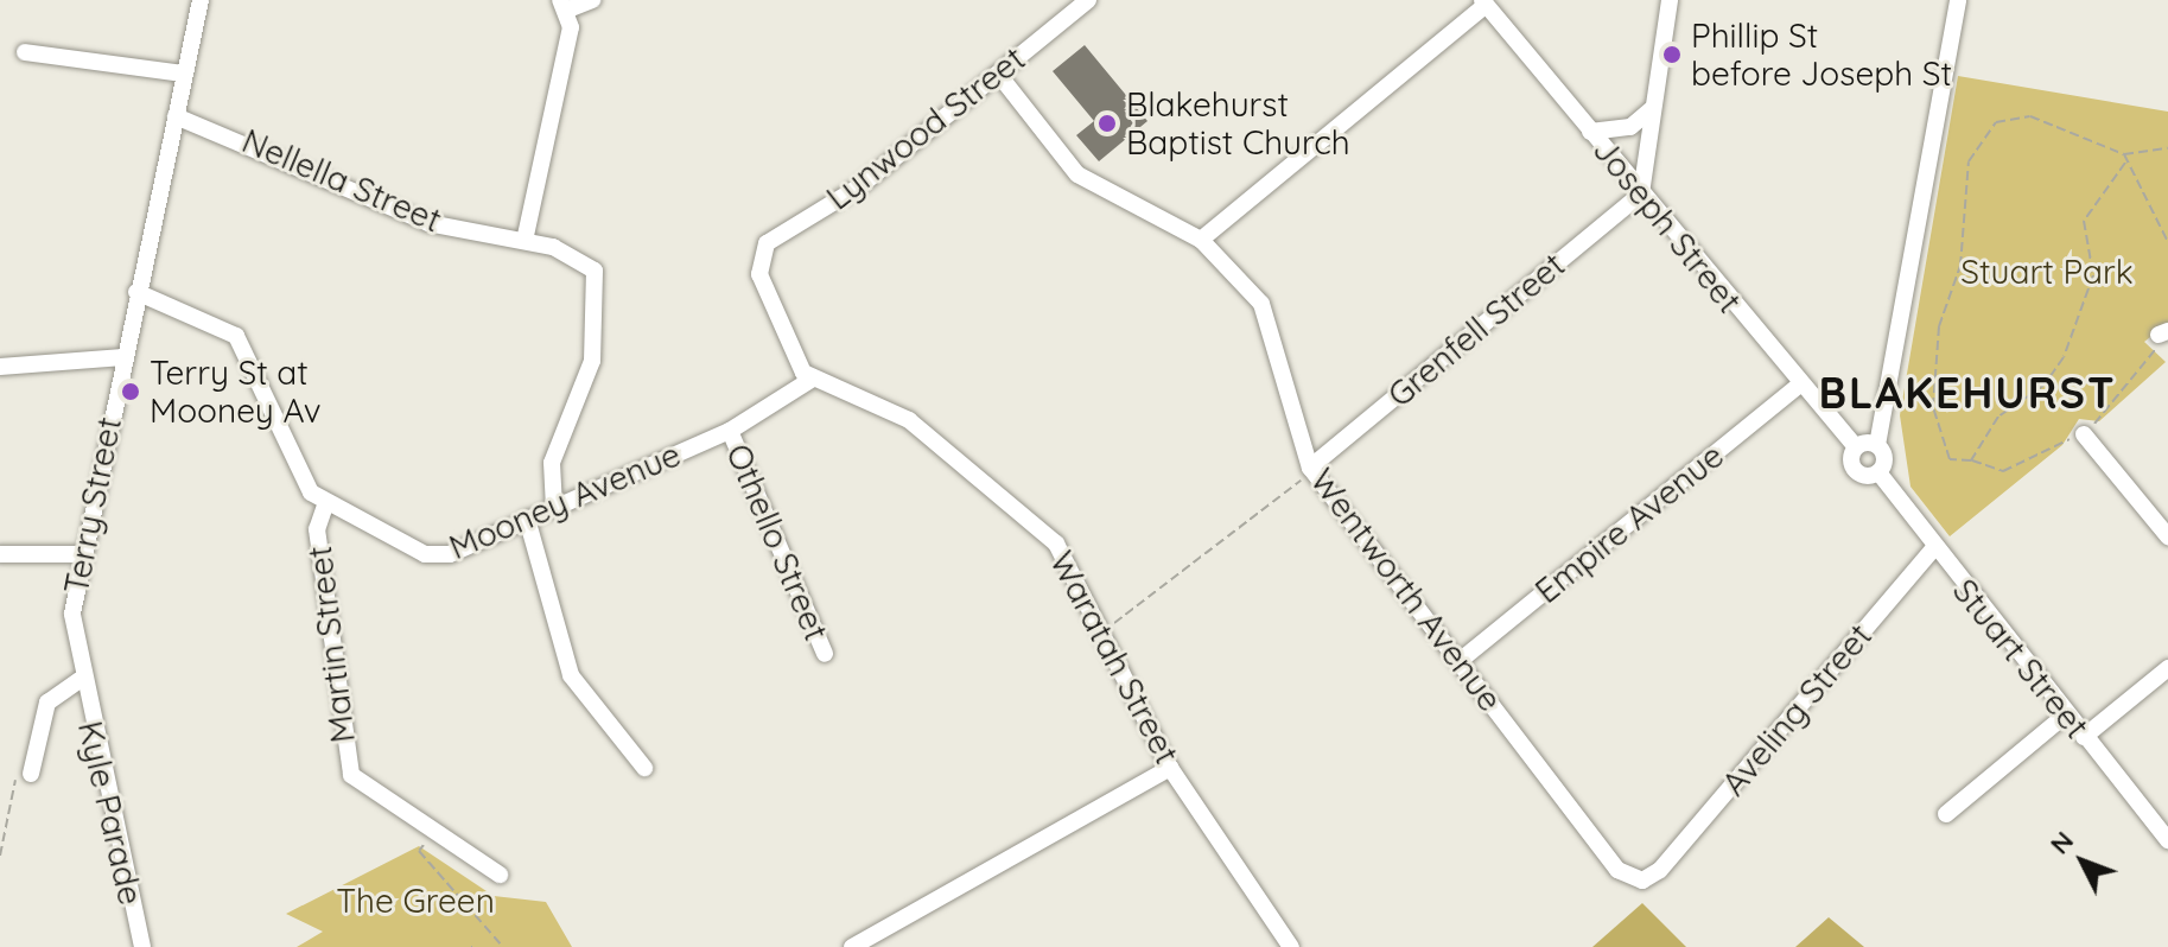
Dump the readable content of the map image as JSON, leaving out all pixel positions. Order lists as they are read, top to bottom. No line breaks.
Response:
{"streets":{"street":["Lynwood Street","Nellella Street","Joseph Street","Grenfell Street","Mooney Avenue","Terry Street","Empire Avenue","Othello Street","Wentworth Avenue","Martin Street","Waratah Street","Stuart Street","Aveling Street","Kyle Parade"]},"crossings":[["Lynwood Street","Mooney Avenue"],["Lynwood Street","Wentworth Avenue"],["Lynwood Street","Waratah Street"],["Nellella Street","Mooney Avenue"],["Nellella Street","Terry Street"],["Joseph Street","Grenfell Street"],["Joseph Street","Empire Avenue"],["Joseph Street","Stuart Street"],["Grenfell Street","Wentworth Avenue"],["Mooney Avenue","Othello Street"],["Mooney Avenue","Martin Street"],["Mooney Avenue","Waratah Street"],["Terry Street","Kyle Parade"],["Empire Avenue","Wentworth Avenue"],["Wentworth Avenue","Aveling Street"],["Stuart Street","Aveling Street"]],"districts":["BLAKEHURST"],"parks":["Stuart Park","The Green"],"places":["Phillip St before Joseph St","Blakehurst Baptist Church","Terry St at Mooney Av"],"north":"top left"}
